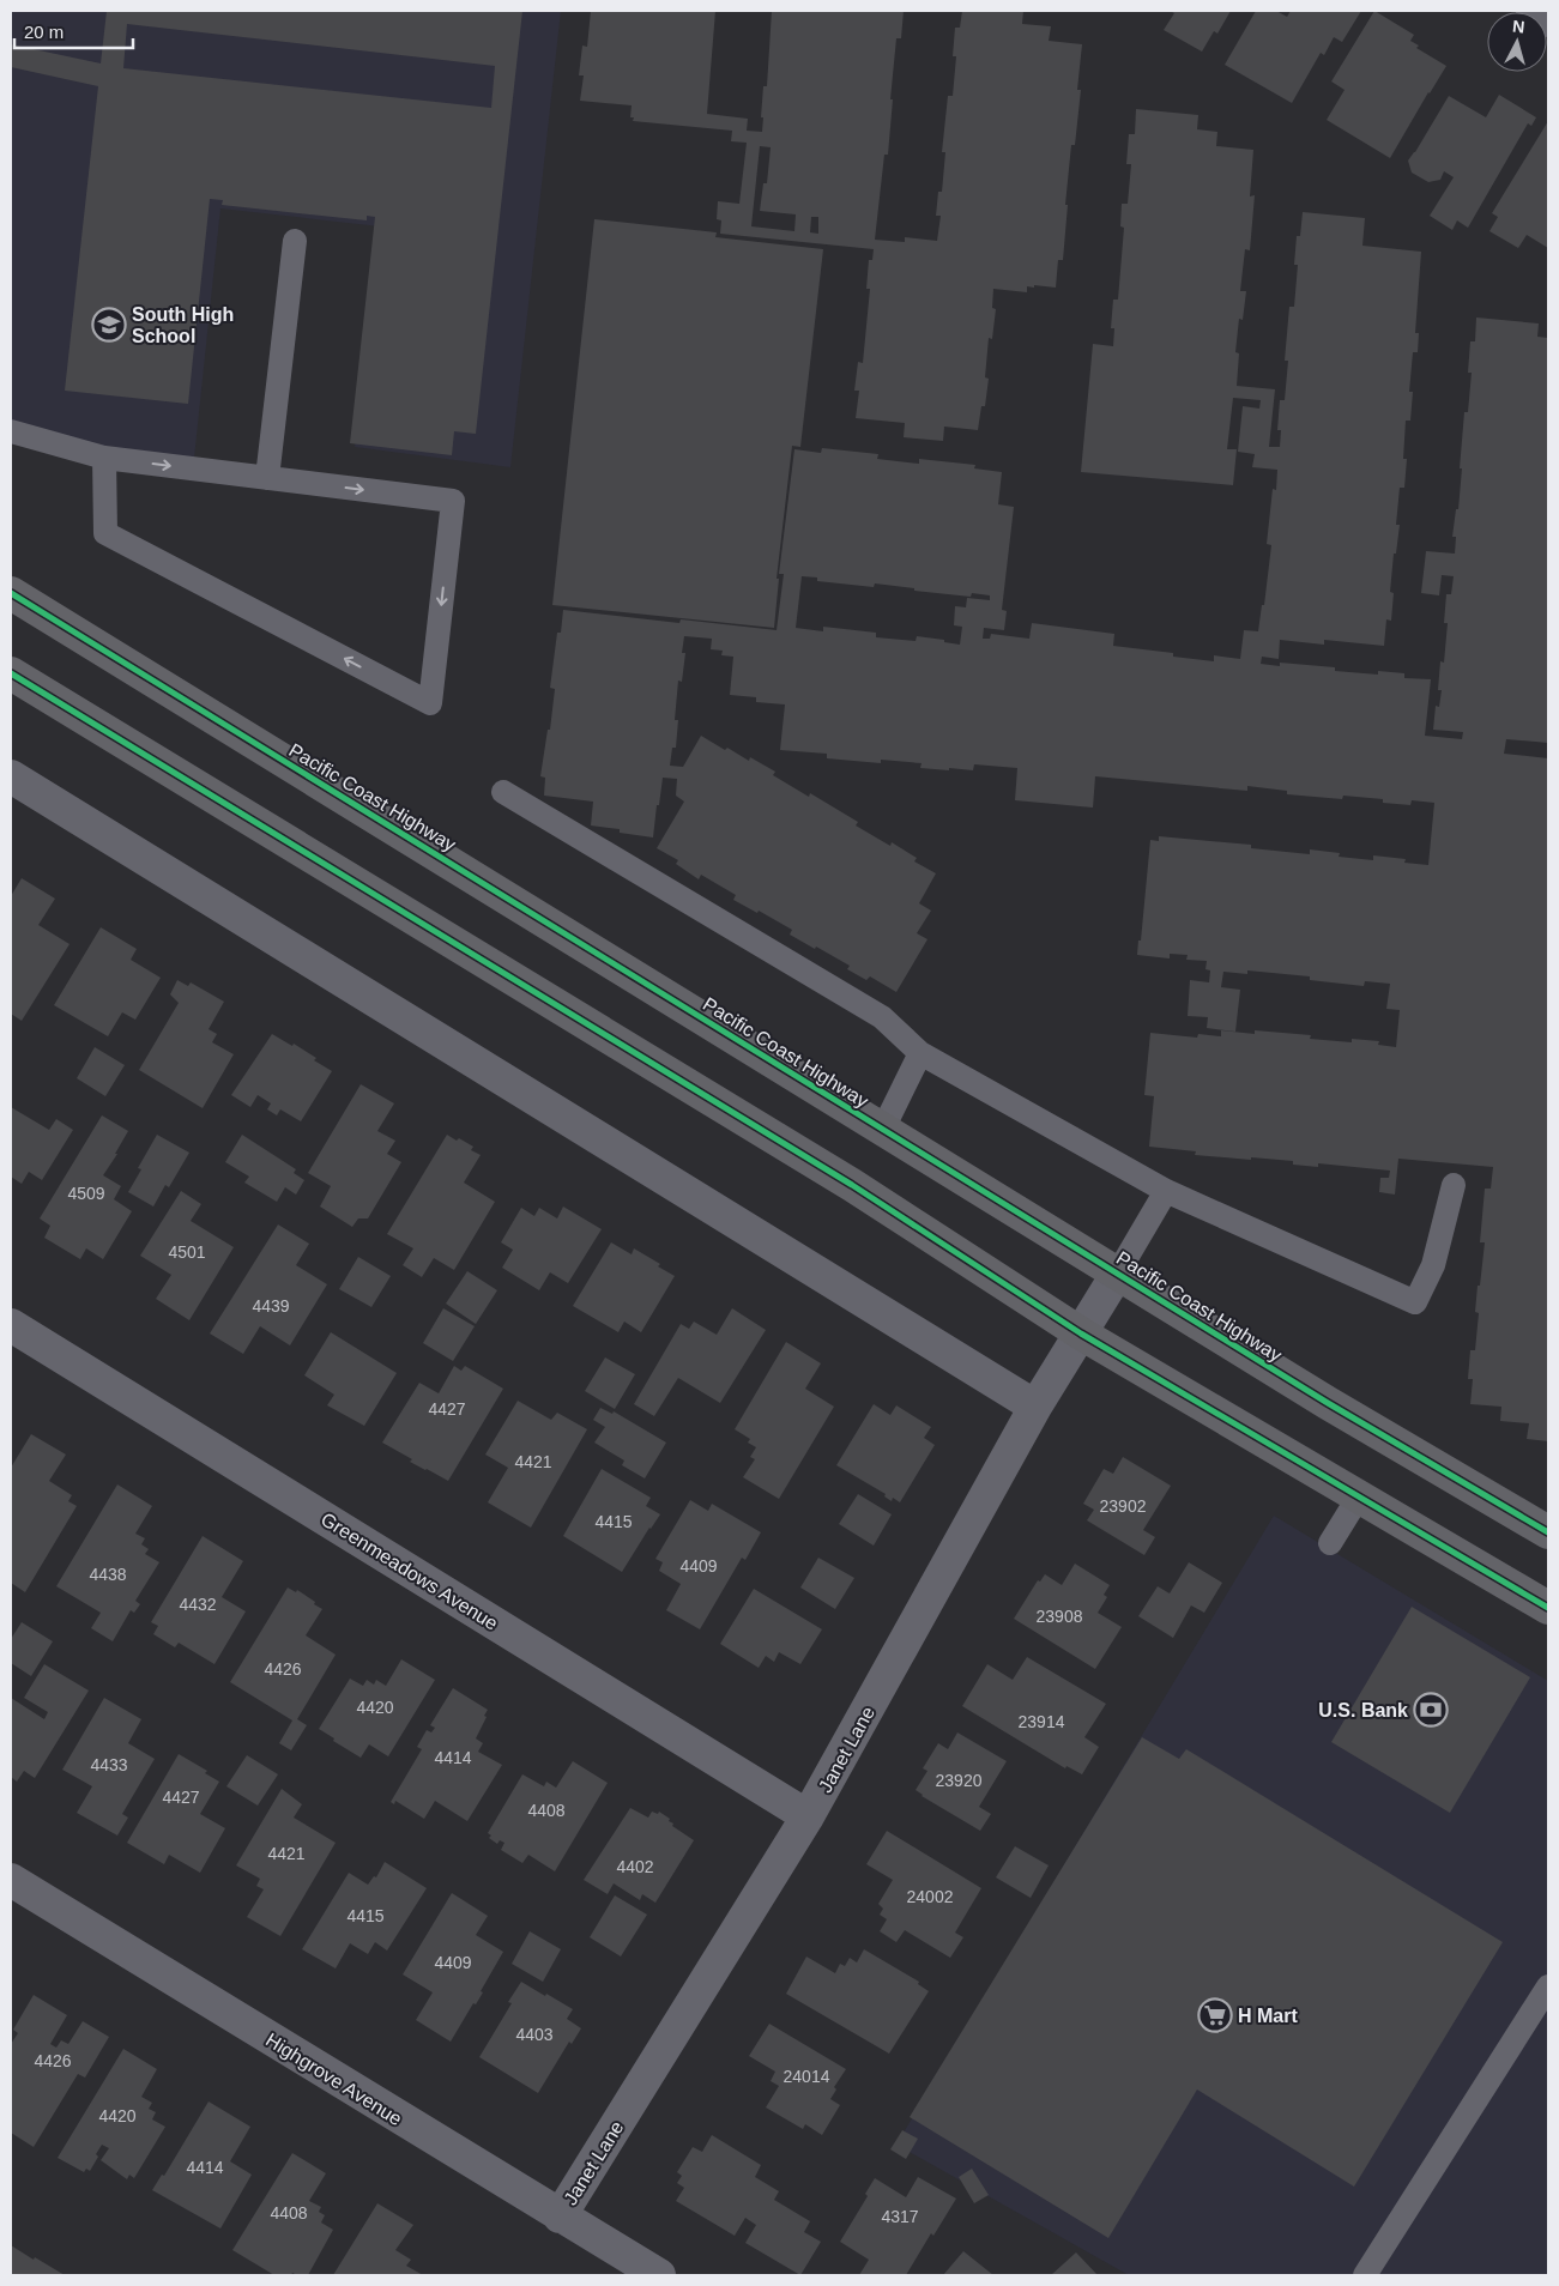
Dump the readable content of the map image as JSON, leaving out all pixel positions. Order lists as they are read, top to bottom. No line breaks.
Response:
{"streets":{"highway":["Pacific Coast Highway"],"street":["Greenmeadows Avenue","Janet Lane","Highgrove Avenue"]},"crossings":[["Pacific Coast Highway","Janet Lane"],["Greenmeadows Avenue","Janet Lane"],["Janet Lane","Highgrove Avenue"]],"places":{"school or university":["South High School"],"bank":["U.S. Bank"],"supermarket":["H Mart"]},"house_numbers":["4509","4501","4439","4427","4421","23902","4415","4409","4438","4432","23908","4426","4420","23914","4414","4433","23920","4427","4408","4421","4402","24002","4415","4409","4403","4426","24014","4420","4414","4408","4317"],"scale_bar":"20 m","north":"top"}
